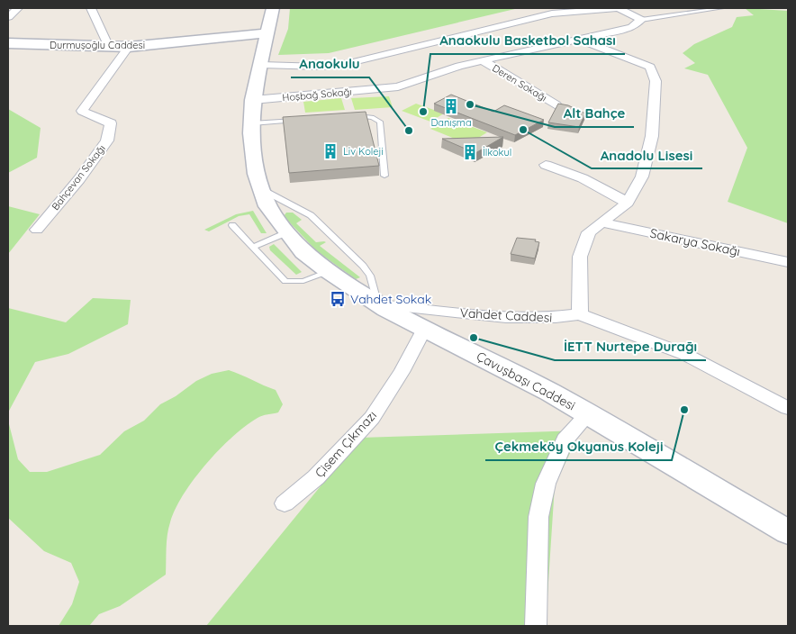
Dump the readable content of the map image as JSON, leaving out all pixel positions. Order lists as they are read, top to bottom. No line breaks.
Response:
{"streets":{"main road":["Durmuşoğlu Caddesi","Çavuşbaşı Caddesi"],"street":["Deren Sokağı","Hoşbağ Sokağı","Bahçevan Sokağı","Sakarya Sokağı","Vahdet Caddesi","Çisem Çıkmazı"]},"crossings":[["Durmuşoğlu Caddesi","Bahçevan Sokağı"],["Durmuşoğlu Caddesi","Çavuşbaşı Caddesi"],["Deren Sokağı","Hoşbağ Sokağı"],["Hoşbağ Sokağı","Çavuşbaşı Caddesi"],["Vahdet Caddesi","Çavuşbaşı Caddesi"],["Çavuşbaşı Caddesi","Çisem Çıkmazı"]],"places":{"other":["Alt Bahçe","Anaokulu Basketbol Sahası","Anadolu Lisesi","Anaokulu","İETT Nurtepe Durağı","Çekmeköy Okyanus Koleji"],"building":["Danışma","Liv Koleji","İlkokul"],"bus stop":["Vahdet Sokak"]}}
